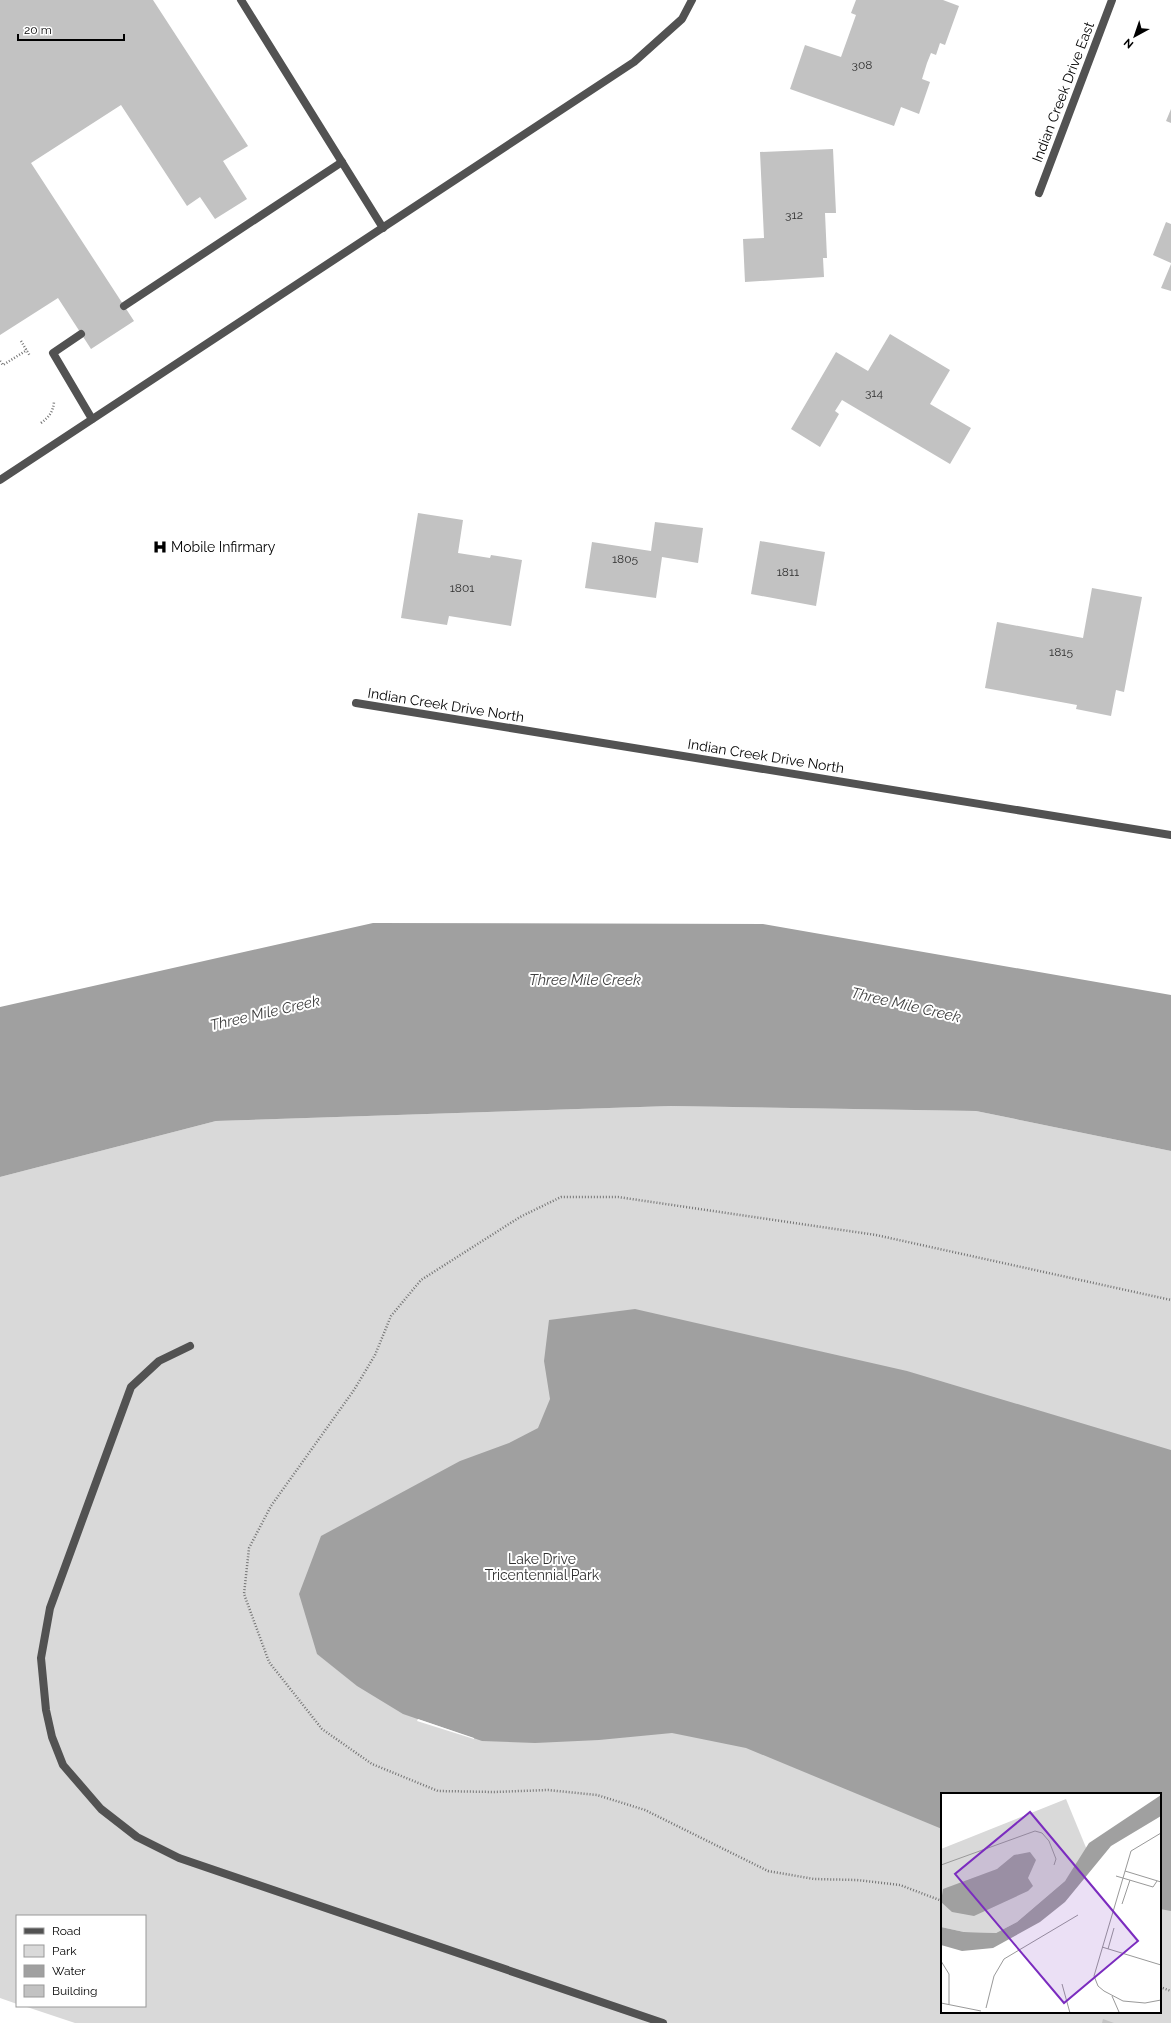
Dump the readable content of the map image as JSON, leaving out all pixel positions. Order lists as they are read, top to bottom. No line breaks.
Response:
{"streets":{"street":["Indian Creek Drive East","Indian Creek Drive North"]},"water":["Three Mile Creek"],"parks":["Lake Drive Tricentennial Park"],"places":{"hospital":["Mobile Infirmary"]},"house_numbers":["308","312","314","1805","1811","1801","1815"],"legend":["Road","Park","Water","Building"],"scale_bar":"20 m","north":"bottom left"}
